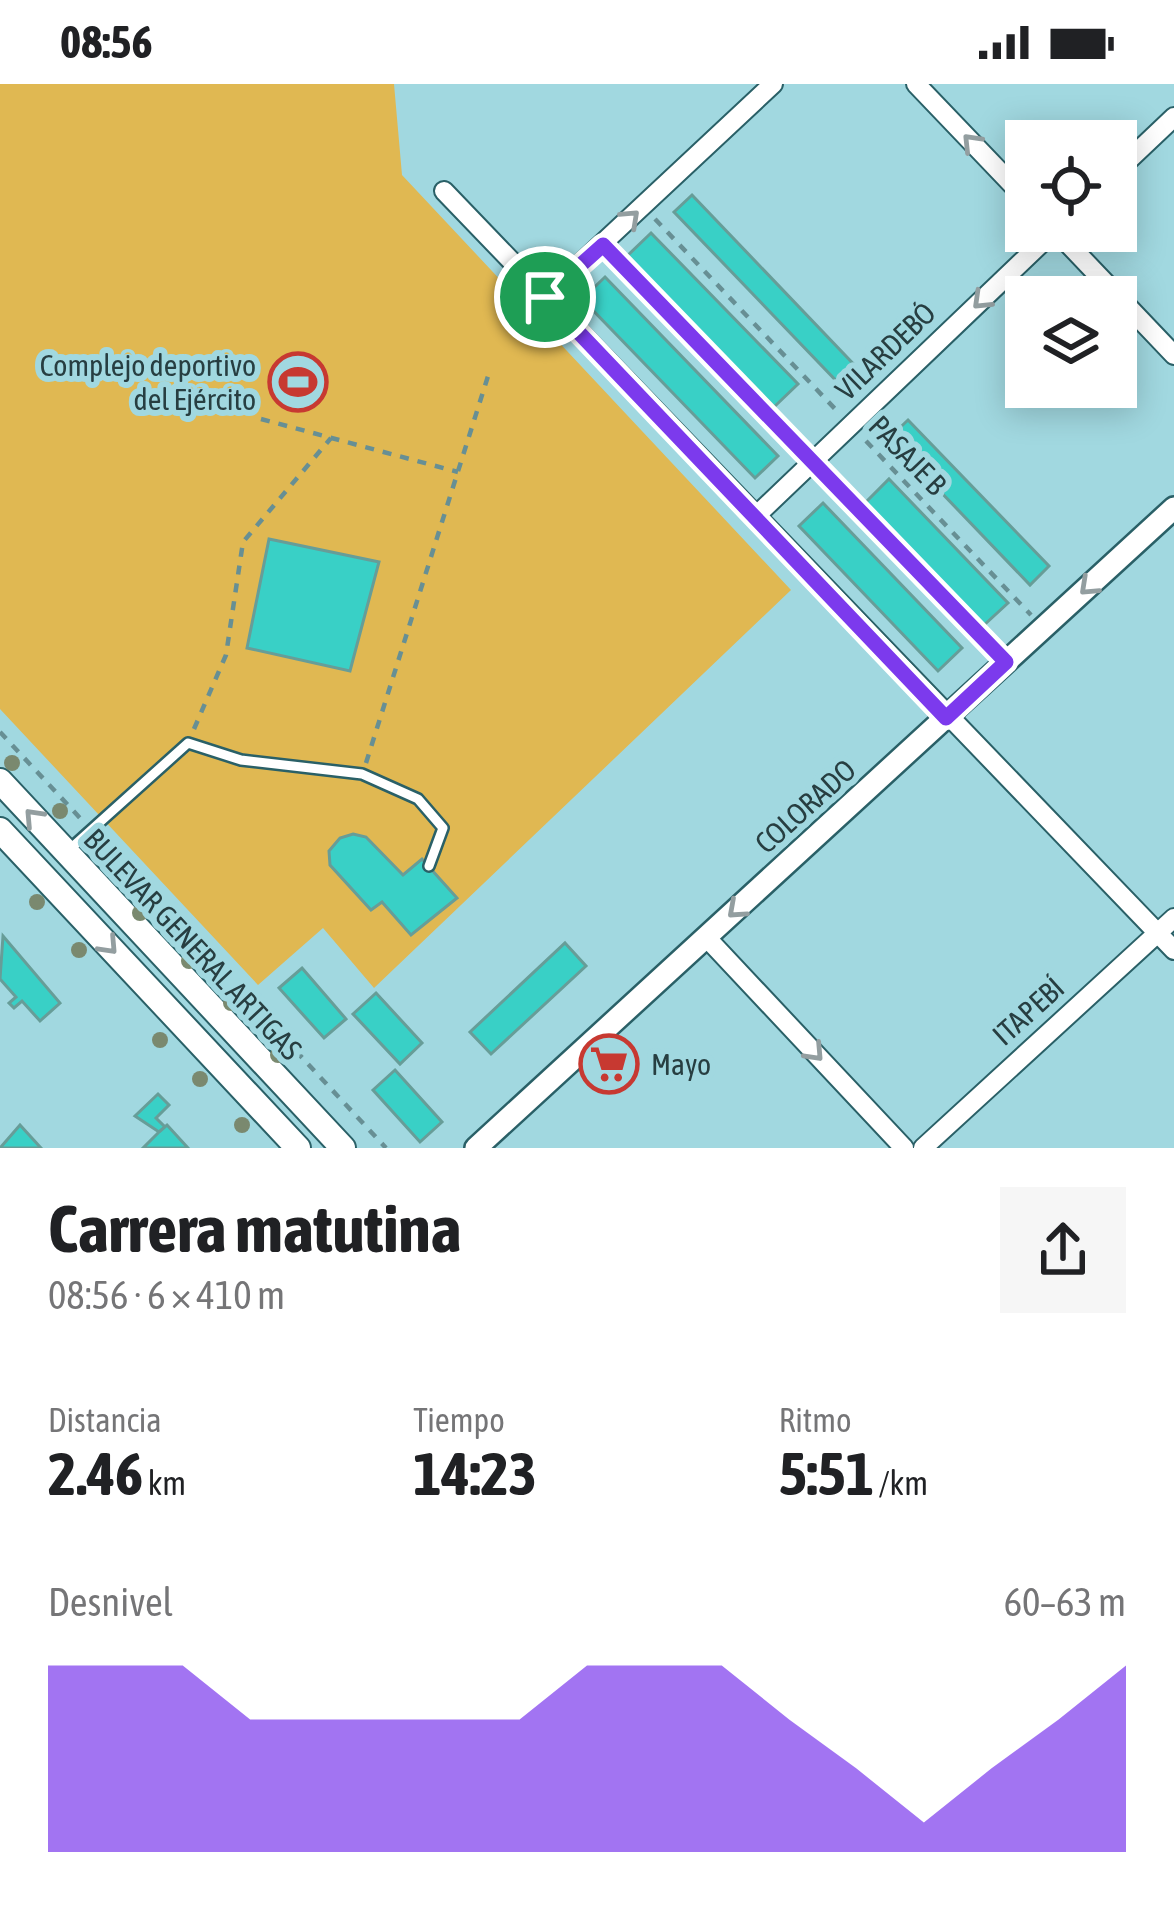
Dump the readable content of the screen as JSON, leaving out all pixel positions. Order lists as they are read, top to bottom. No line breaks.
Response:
{"streets":{"main road":["BULEVAR GENERAL ARTIGAS"],"street":["VILARDEBÓ","COLORADO","ITAPEBÍ"],"path":["PASAJE B"]},"crossings":[["VILARDEBÓ","PASAJE B"],["PASAJE B","COLORADO"]],"one_way":["VILARDEBÓ","COLORADO"],"places":{"sports":["Complejo deportivo del Ejército"],"supermarket":["Mayo"]},"page":{"status":"08:56","heading":["Carrera matutina","08:56 · 6 × 410 m"],"stats":[["Distancia","2.46 km"],["Tiempo","14:23"],["Ritmo","5:51 /km"]],"chart":["Desnivel","60–63 m"]}}
